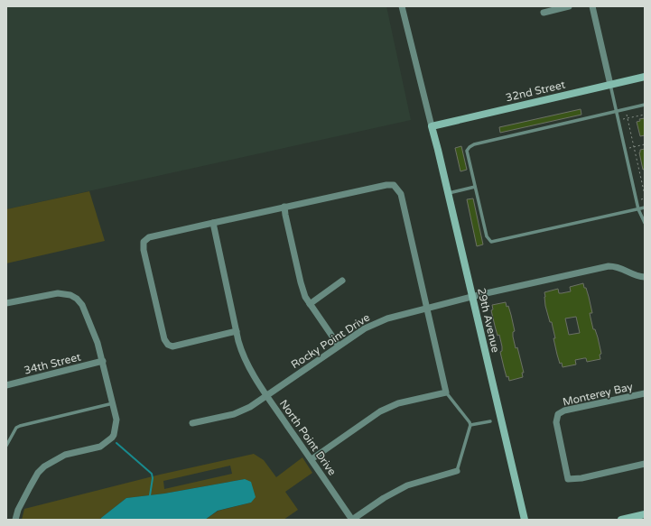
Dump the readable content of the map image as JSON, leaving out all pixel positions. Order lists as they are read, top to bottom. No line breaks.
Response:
{"streets":{"street":["32nd Street","29th Avenue","Rocky Point Drive","34th Street","Monterey Bay","North Point Drive"]},"crossings":[["32nd Street","29th Avenue"],["29th Avenue","Rocky Point Drive"],["Rocky Point Drive","North Point Drive"]]}
